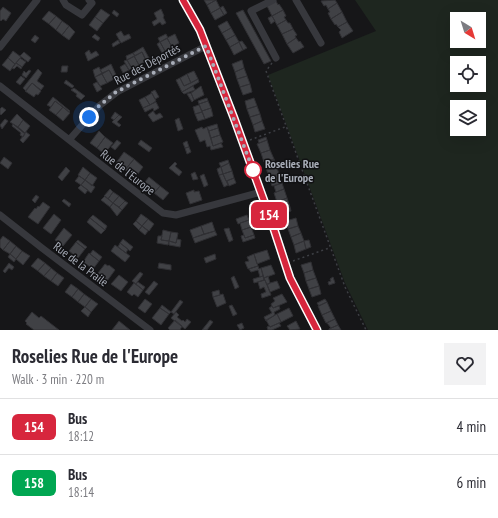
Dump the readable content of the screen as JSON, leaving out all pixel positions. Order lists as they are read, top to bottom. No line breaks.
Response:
{"streets":{"street":["Rue des Déportés","Rue de l'Europe","Rue de la Praile"]},"crossings":[["Rue des Déportés","Rue de l'Europe"]],"places":["Roselies Rue de l'Europe"],"lines":["bus line 154"],"north":"bottom right","page":{"on_map":"154","heading":["Roselies Rue de l'Europe","Walk · 3 min · 220 m"],"list":[{"mark":"154","name":"Bus","note":"18:12","value":"4 min"},{"mark":"158","name":"Bus","note":"18:14","value":"6 min"}]}}
